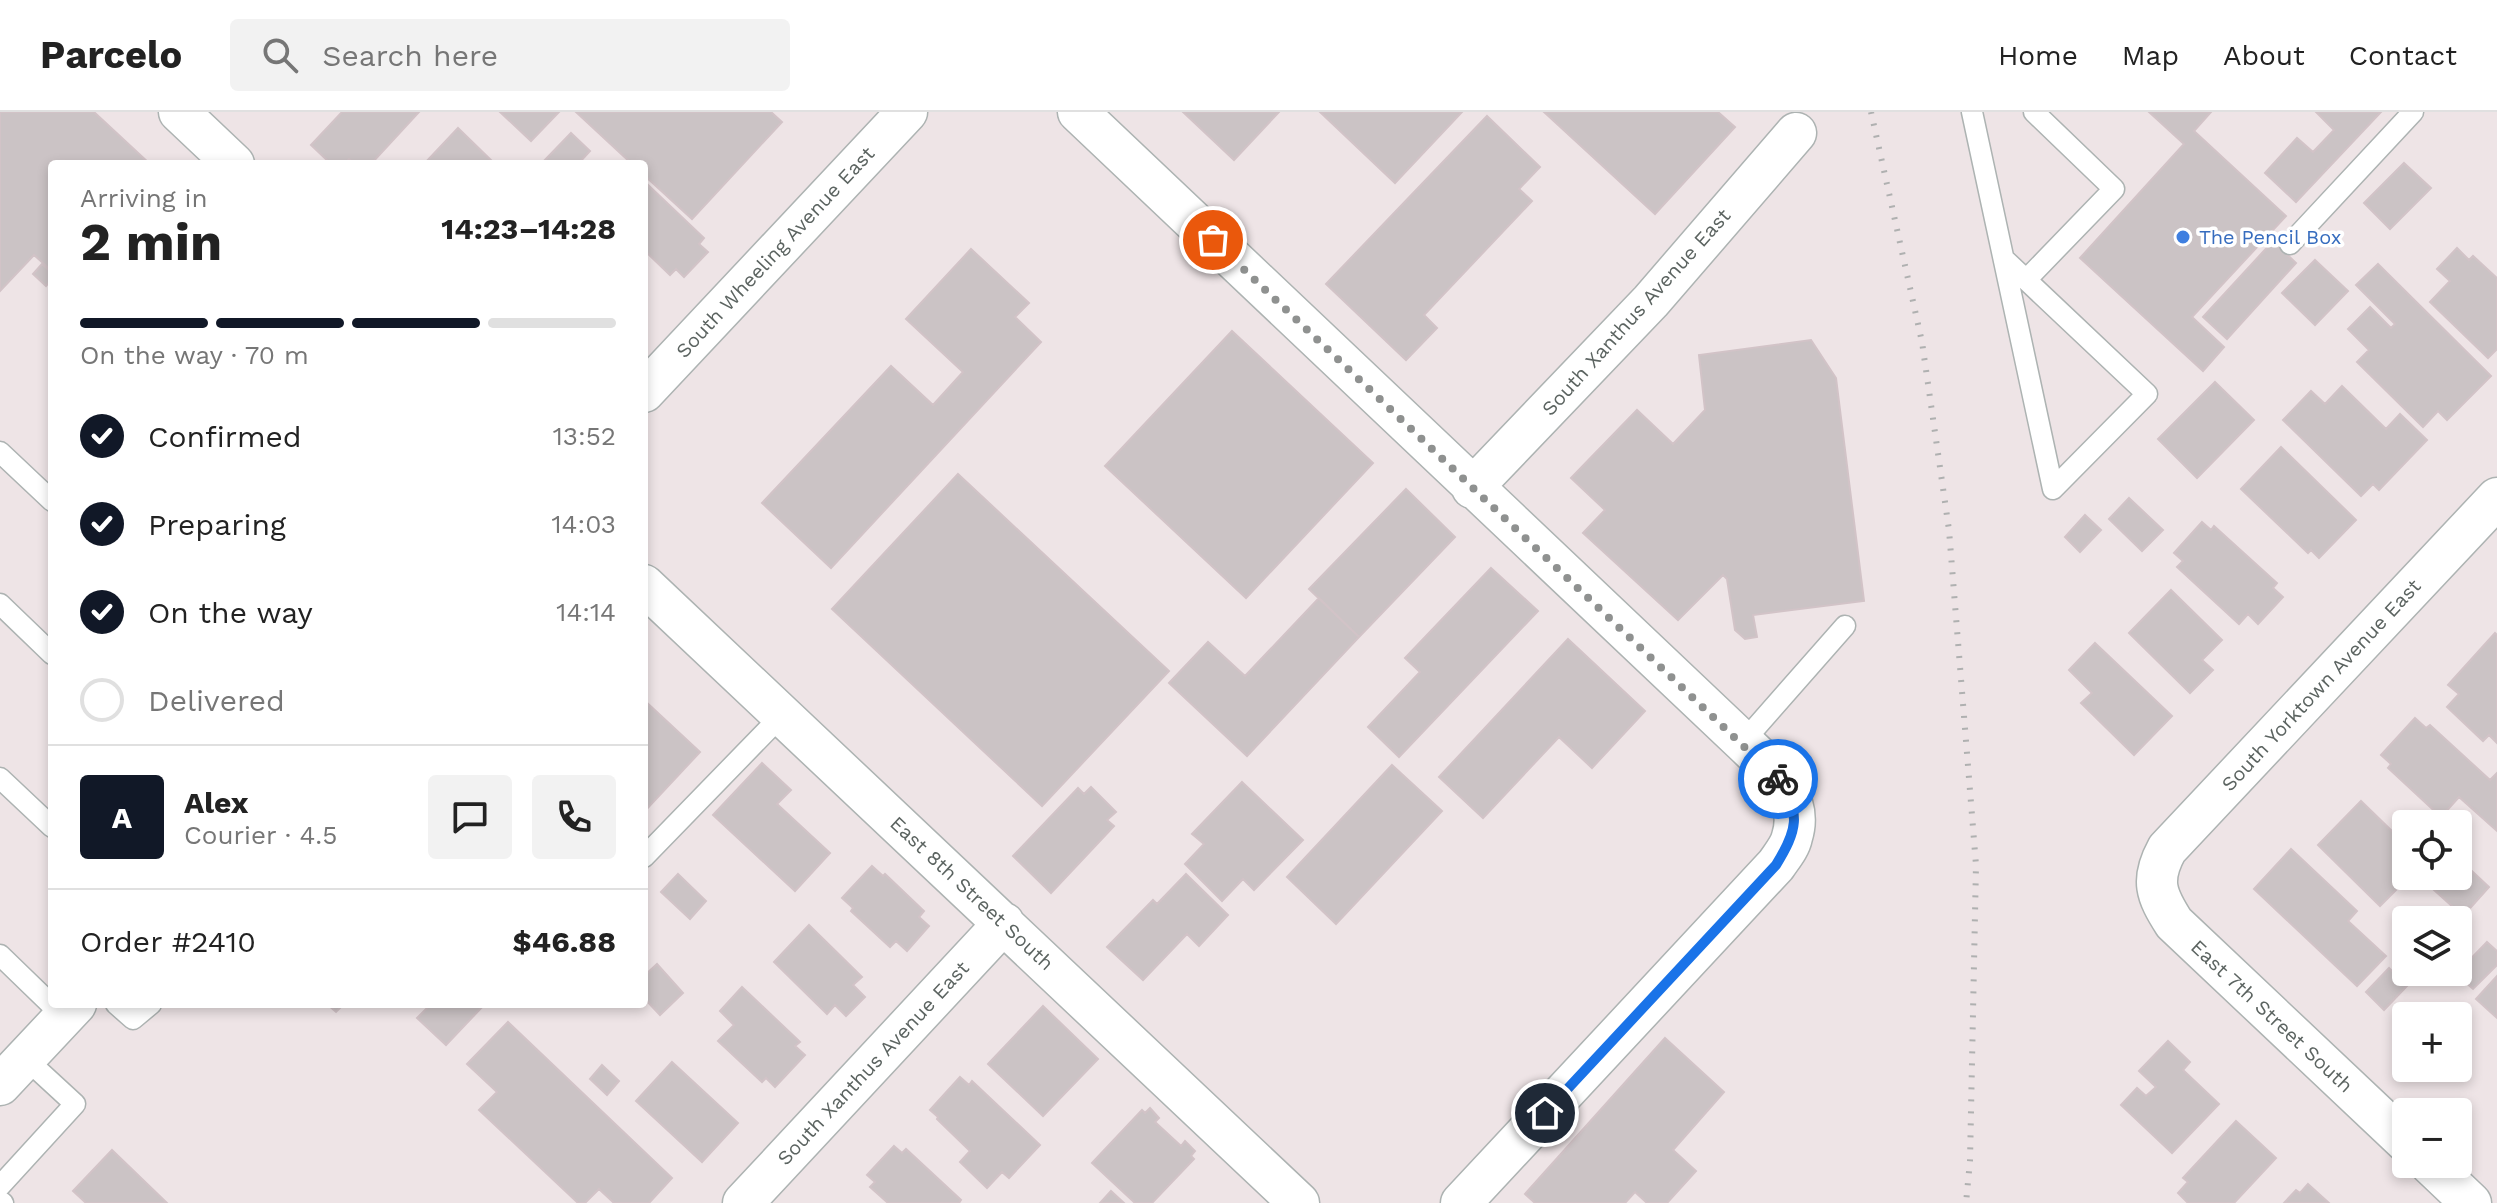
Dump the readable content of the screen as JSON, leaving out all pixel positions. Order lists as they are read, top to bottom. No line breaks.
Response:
{"streets":{"street":["South Wheeling Avenue East","South Xanthus Avenue East","South Yorktown Avenue East","East 8th Street South","East 7th Street South"]},"crossings":[["South Xanthus Avenue East","East 8th Street South"],["South Yorktown Avenue East","East 7th Street South"]],"places":["The Pencil Box"],"page":{"header":"Parcelo","search":"Search here","nav":["Home","Map","About","Contact"],"heading":["2 min","Arriving in","14:23–14:28"],"panel":["Alex","Courier · 4.5","Order #2410","$46.88"],"bar":"On the way · 70 m","list":[["Confirmed","13:52"],["Preparing","14:03"],["On the way","14:14"],"Delivered"],"round":"A","map_buttons":["+","−"]}}
